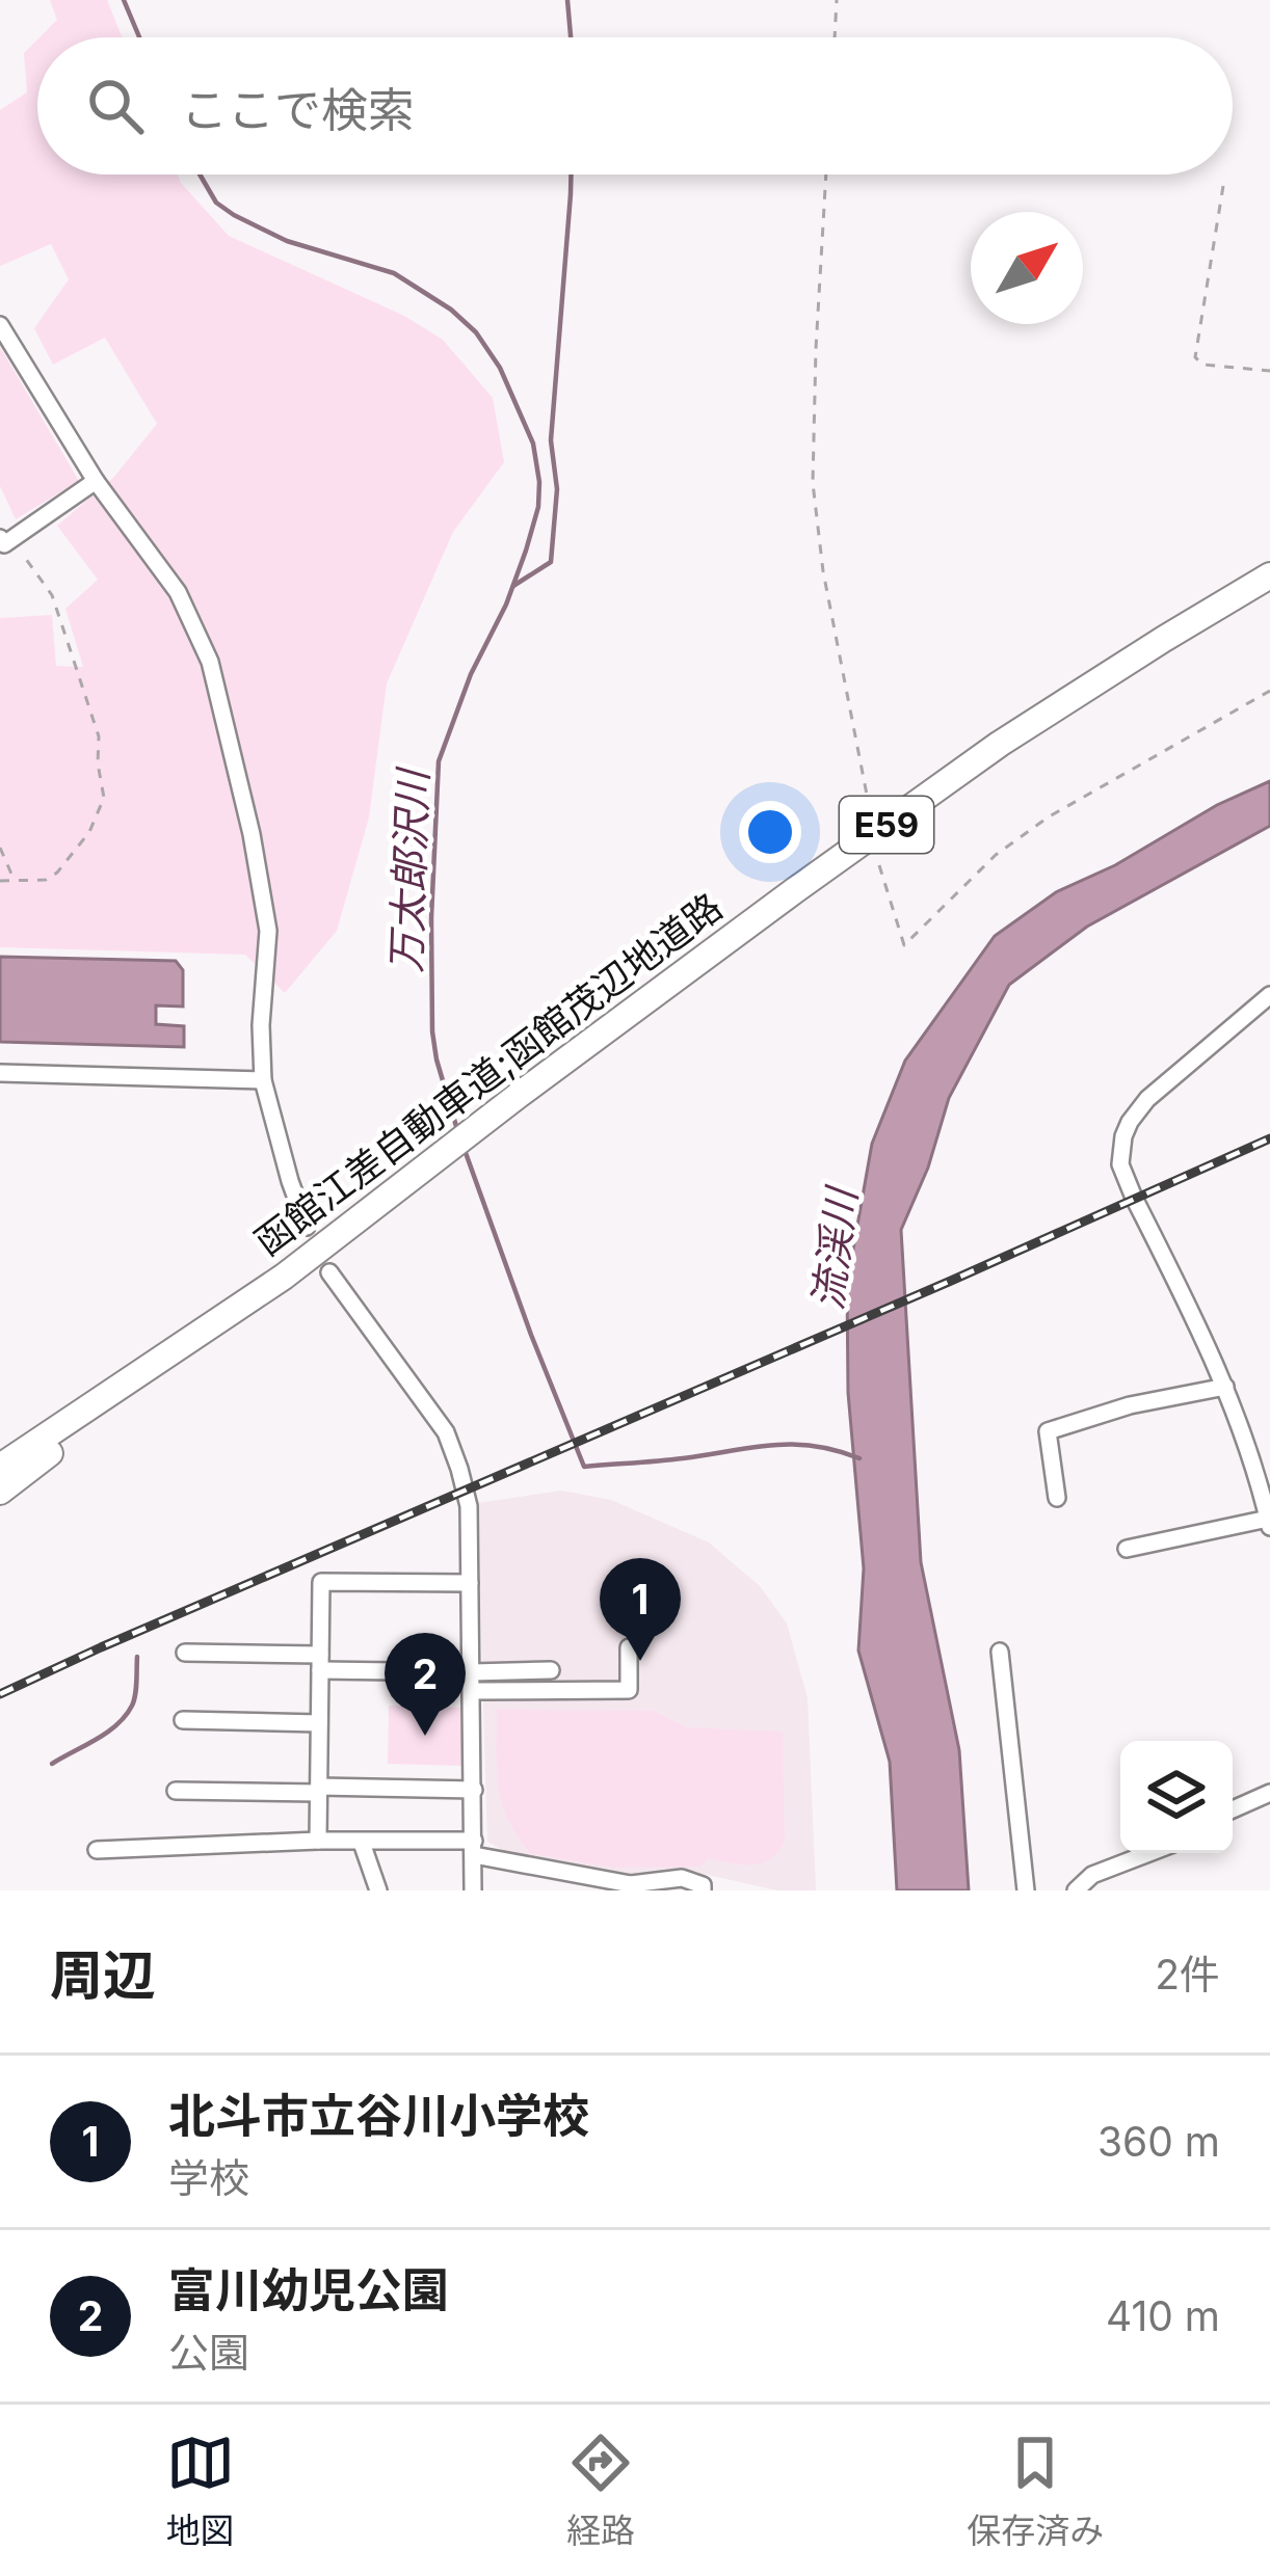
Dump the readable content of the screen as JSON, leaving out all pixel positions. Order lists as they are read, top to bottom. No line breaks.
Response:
{"streets":{"highway":["E59","函館江差自動車道;函館茂辺地道路"]},"water":["万太郎沢川","流渓川"],"north":"top right","page":{"search":"ここで検索","pins":["1","2"],"heading":["周辺","2件"],"list":[{"mark":"1","name":"北斗市立谷川小学校","note":"学校","value":"360 m"},{"mark":"2","name":"富川幼児公園","note":"公園","value":"410 m"}],"nav":["地図","経路","保存済み"]}}
